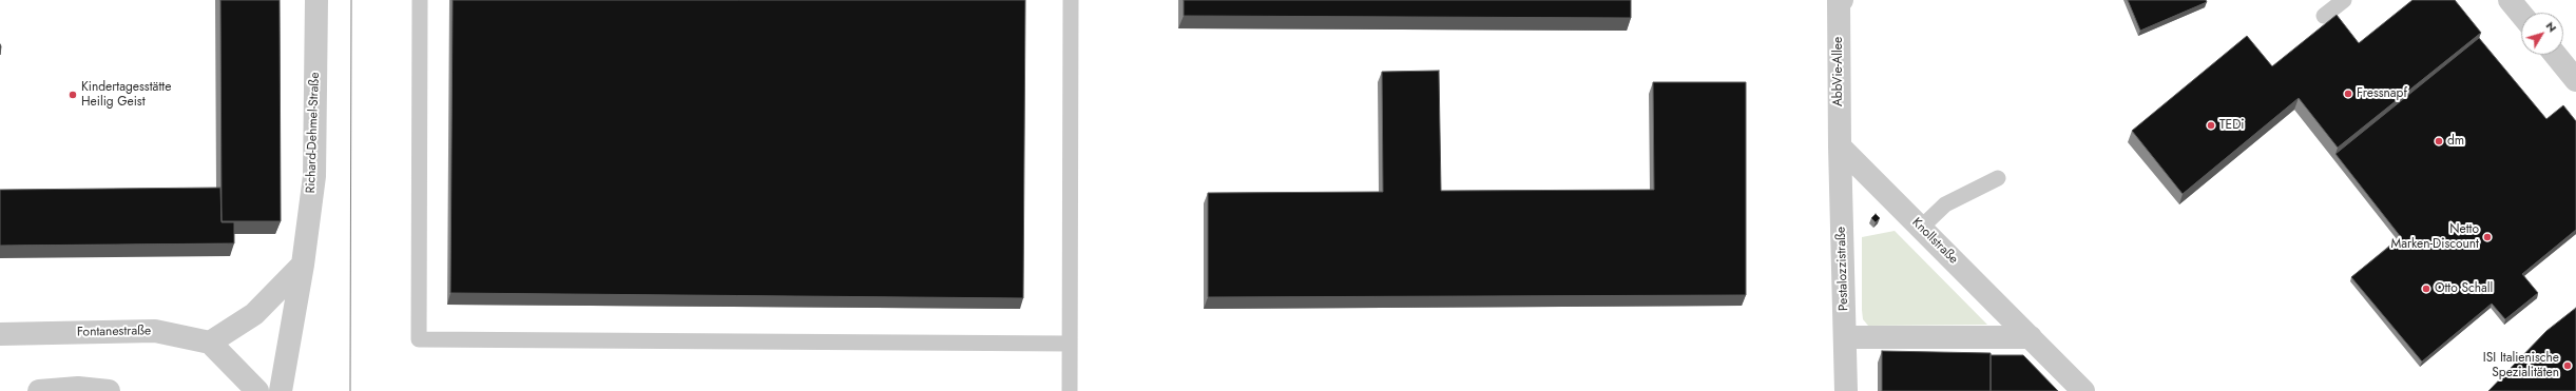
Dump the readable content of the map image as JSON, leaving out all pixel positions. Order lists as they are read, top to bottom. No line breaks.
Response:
{"streets":{"street":["AbbVie-Allee","Richard-Dehmel-Straße","Knollstraße","Pestalozzistraße","Fontanestraße"]},"crossings":[["AbbVie-Allee","Knollstraße"],["AbbVie-Allee","Pestalozzistraße"],["Knollstraße","Pestalozzistraße"]],"places":["Fressnapf","Kindertagesstätte Heilig Geist","TEDi","dm","Netto Marken-Discount","Otto Schall","ISI Italienische Spezialitäten"],"north":"top right"}
